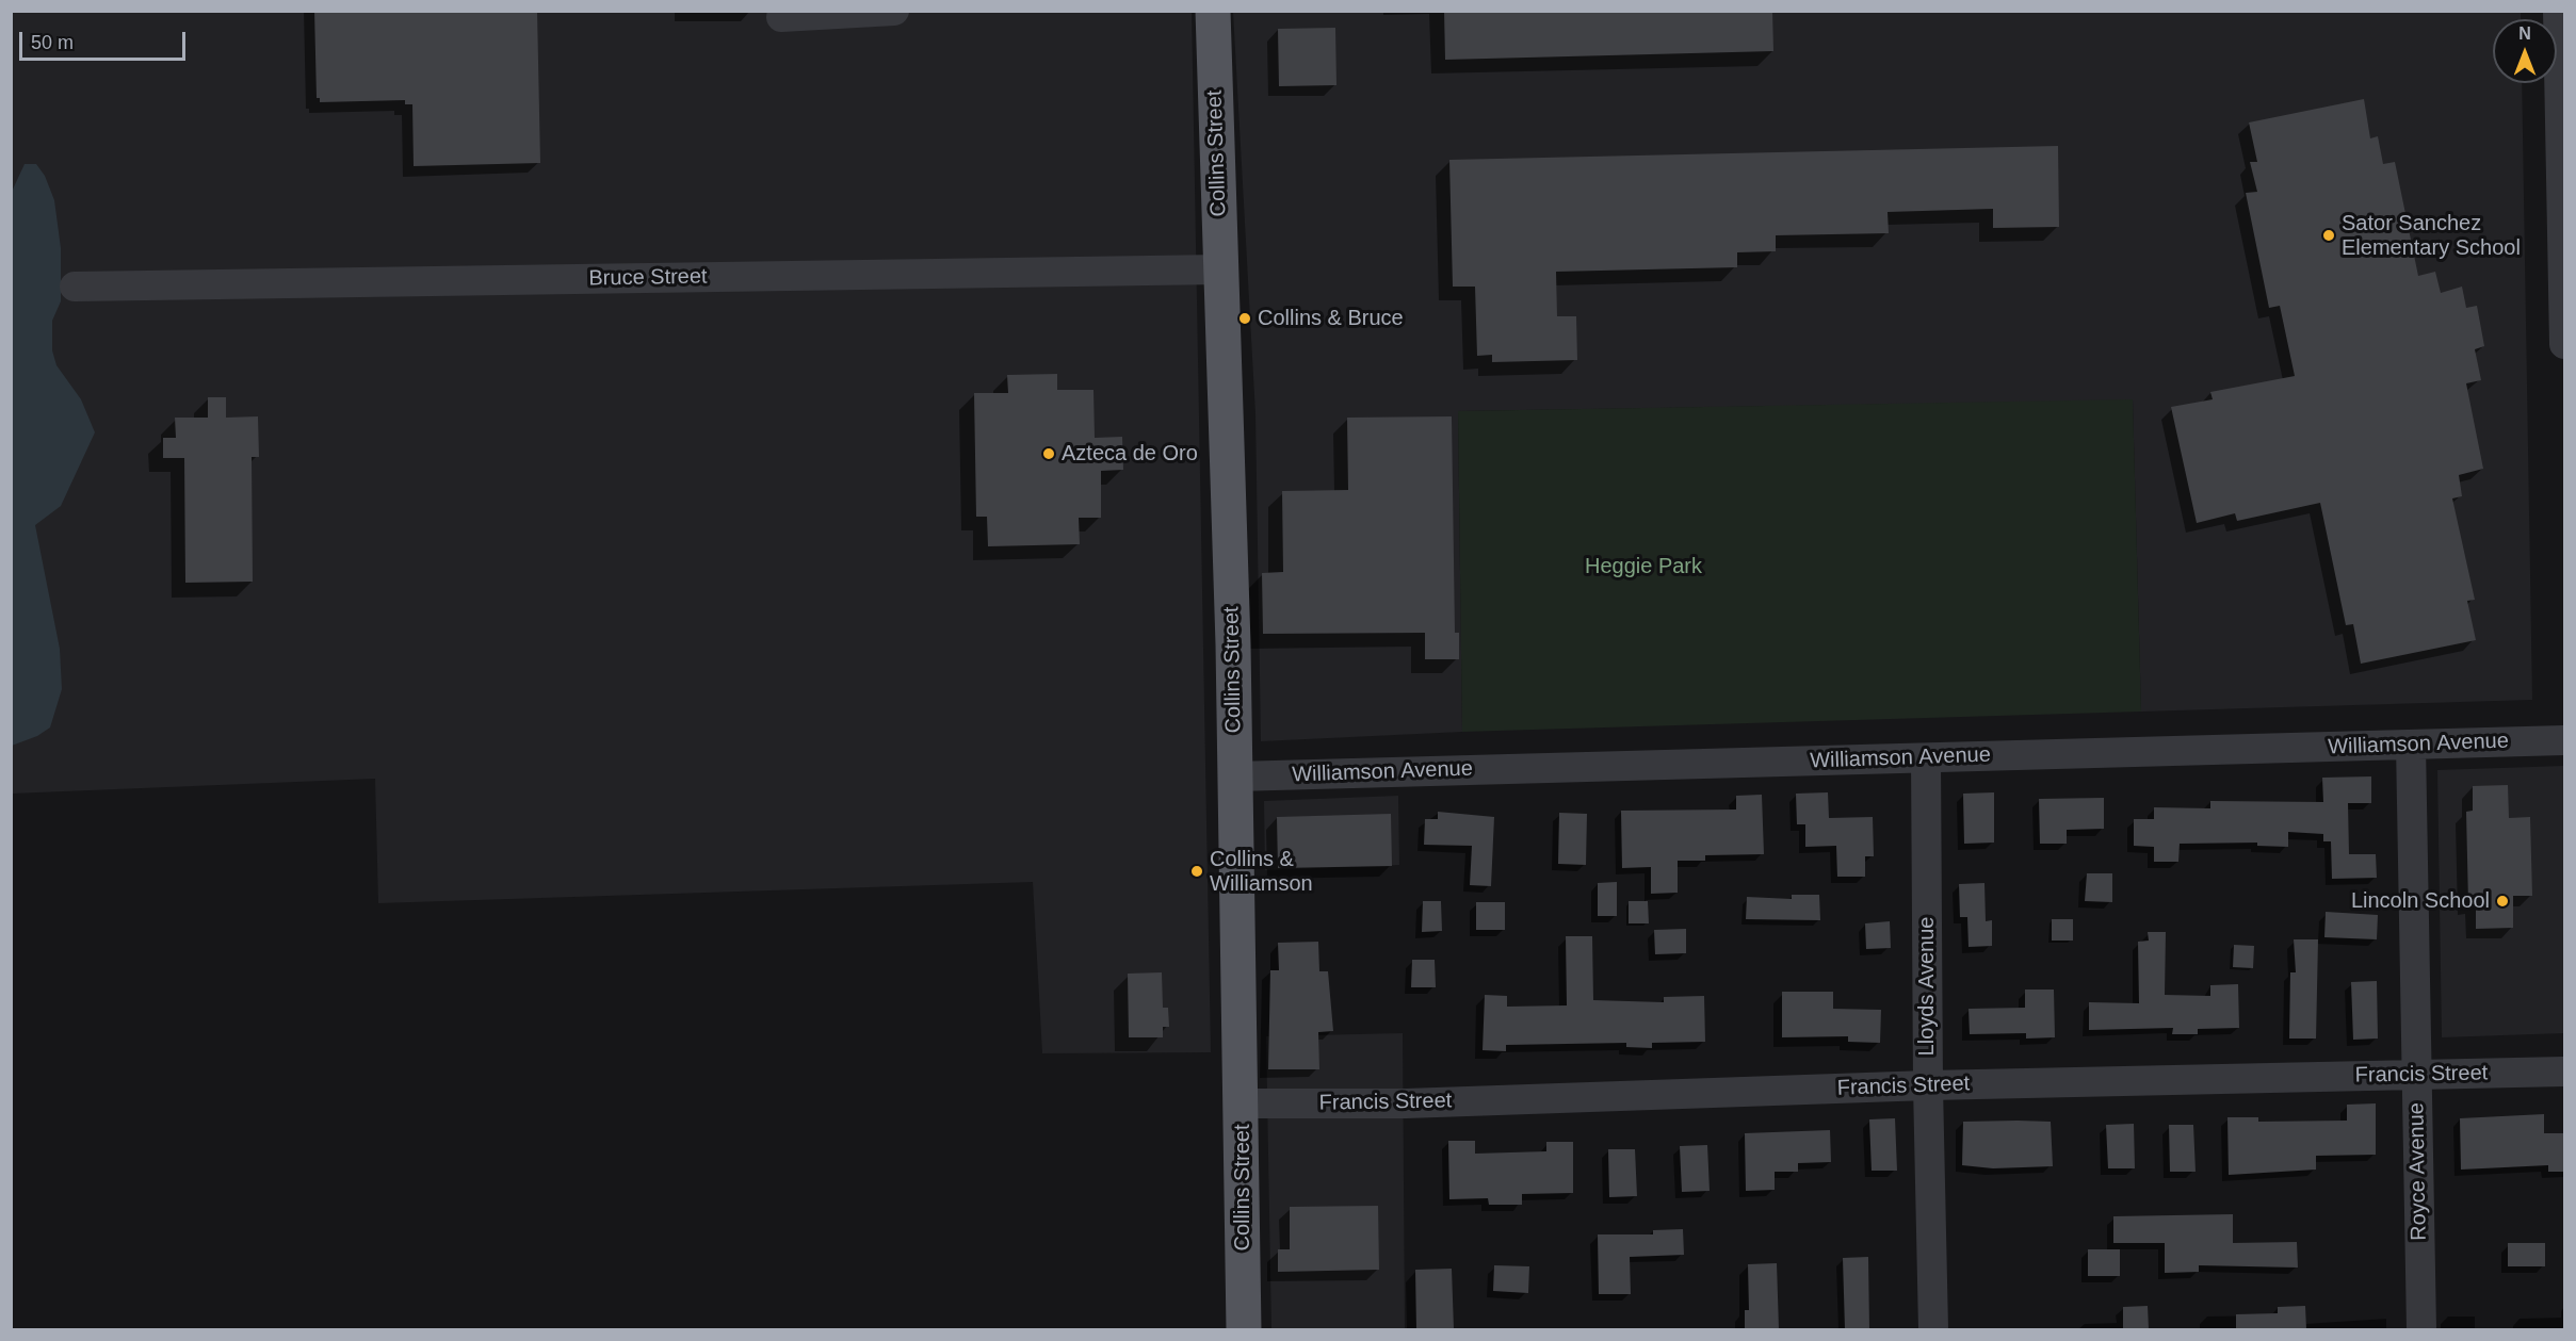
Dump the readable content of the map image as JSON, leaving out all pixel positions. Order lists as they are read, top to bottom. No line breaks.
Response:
{"streets":{"main road":["Collins Street"],"street":["Bruce Street","Williamson Avenue","Lloyds Avenue","Francis Street","Royce Avenue"]},"crossings":[["Collins Street","Bruce Street"],["Collins Street","Williamson Avenue"],["Collins Street","Francis Street"],["Williamson Avenue","Lloyds Avenue"],["Williamson Avenue","Royce Avenue"],["Lloyds Avenue","Francis Street"],["Francis Street","Royce Avenue"]],"parks":["Heggie Park"],"places":["Sator Sanchez Elementary School","Collins & Bruce","Azteca de Oro","Collins & Williamson","Lincoln School"],"scale_bar":"50 m","north":"top"}
